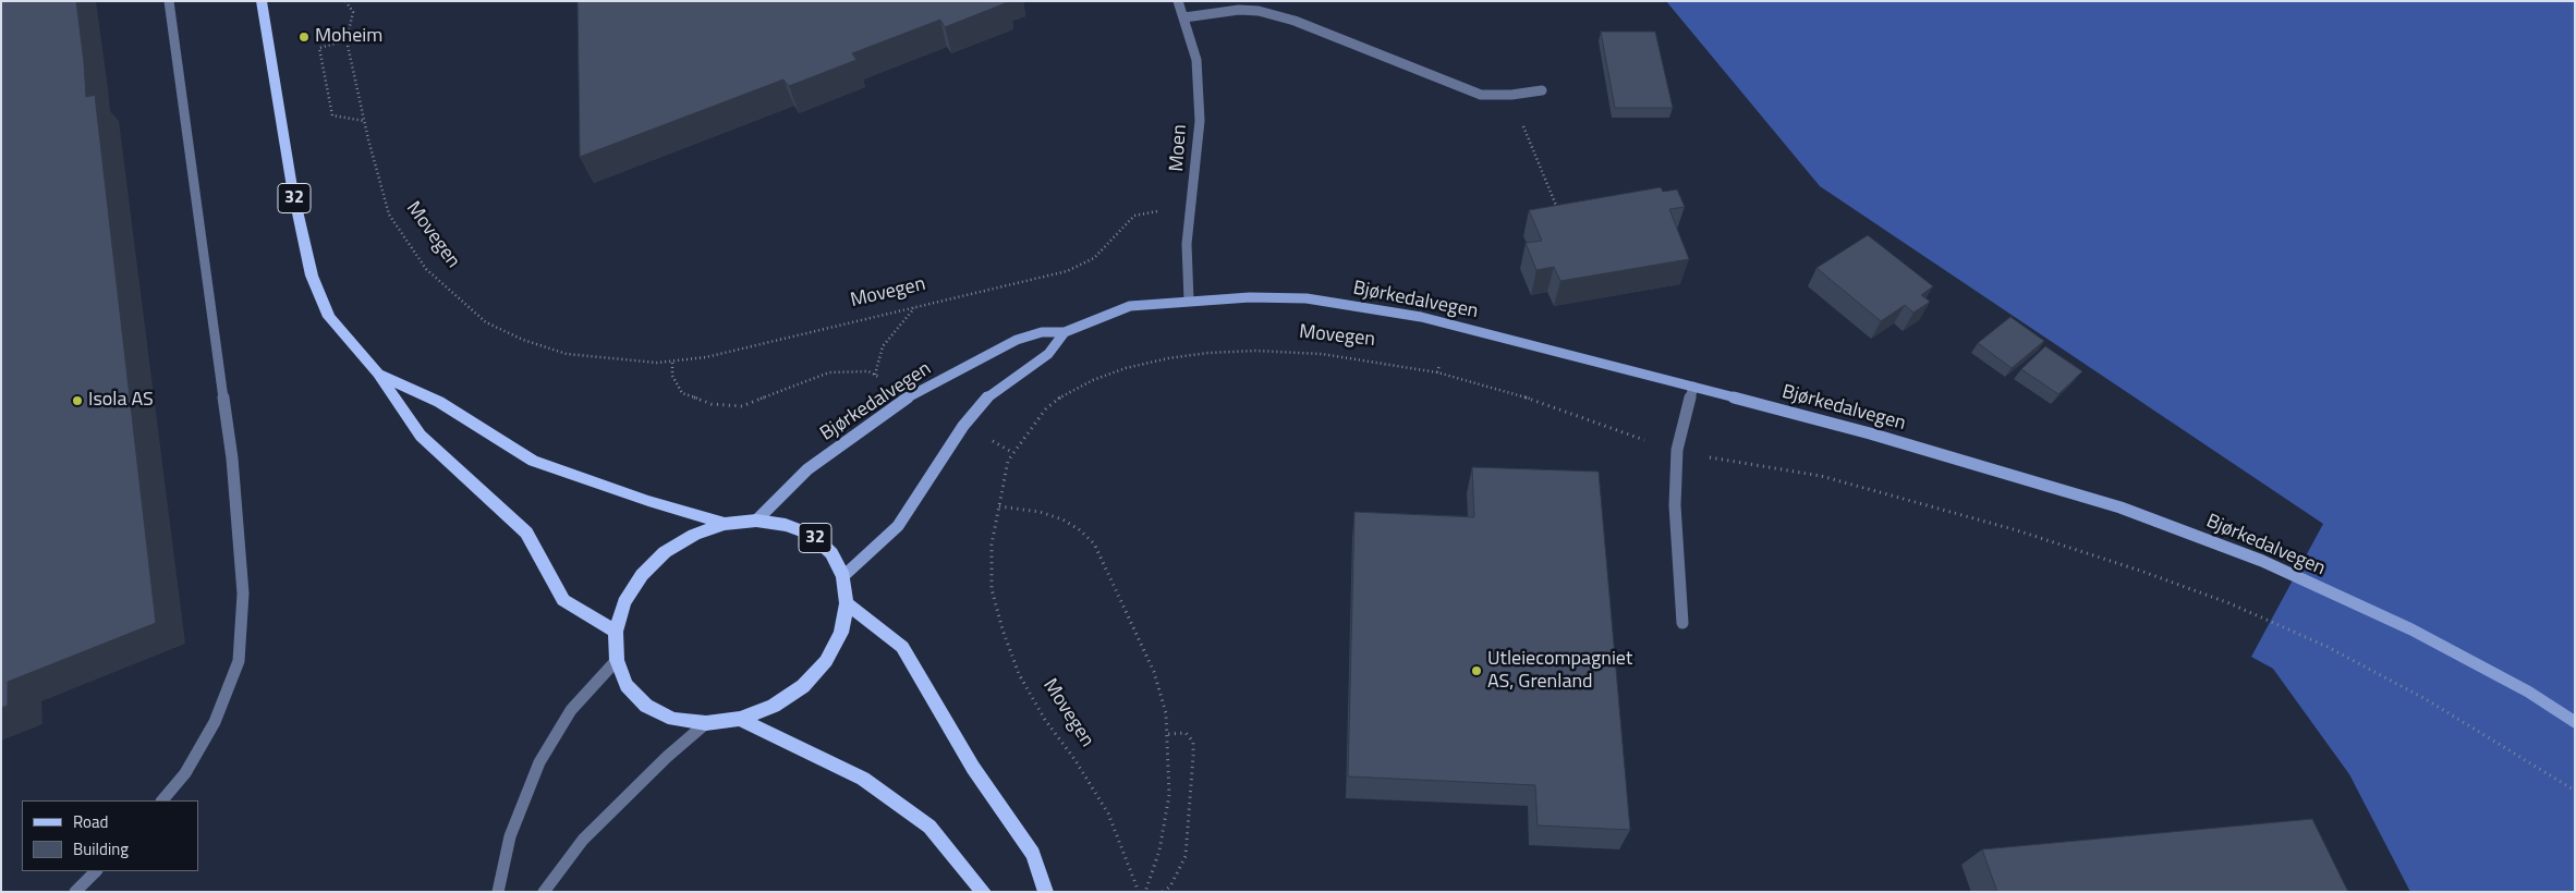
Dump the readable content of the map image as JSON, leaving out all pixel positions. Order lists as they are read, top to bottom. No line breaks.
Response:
{"streets":{"main road":["32","Bjørkedalvegen"],"street":["Moen"],"path":["Movegen"]},"crossings":[["Moen","Bjørkedalvegen"],["32","Bjørkedalvegen"]],"places":["Moheim","Isola AS","Utleiecompagniet AS, Grenland"],"legend":["Road","Building"]}
